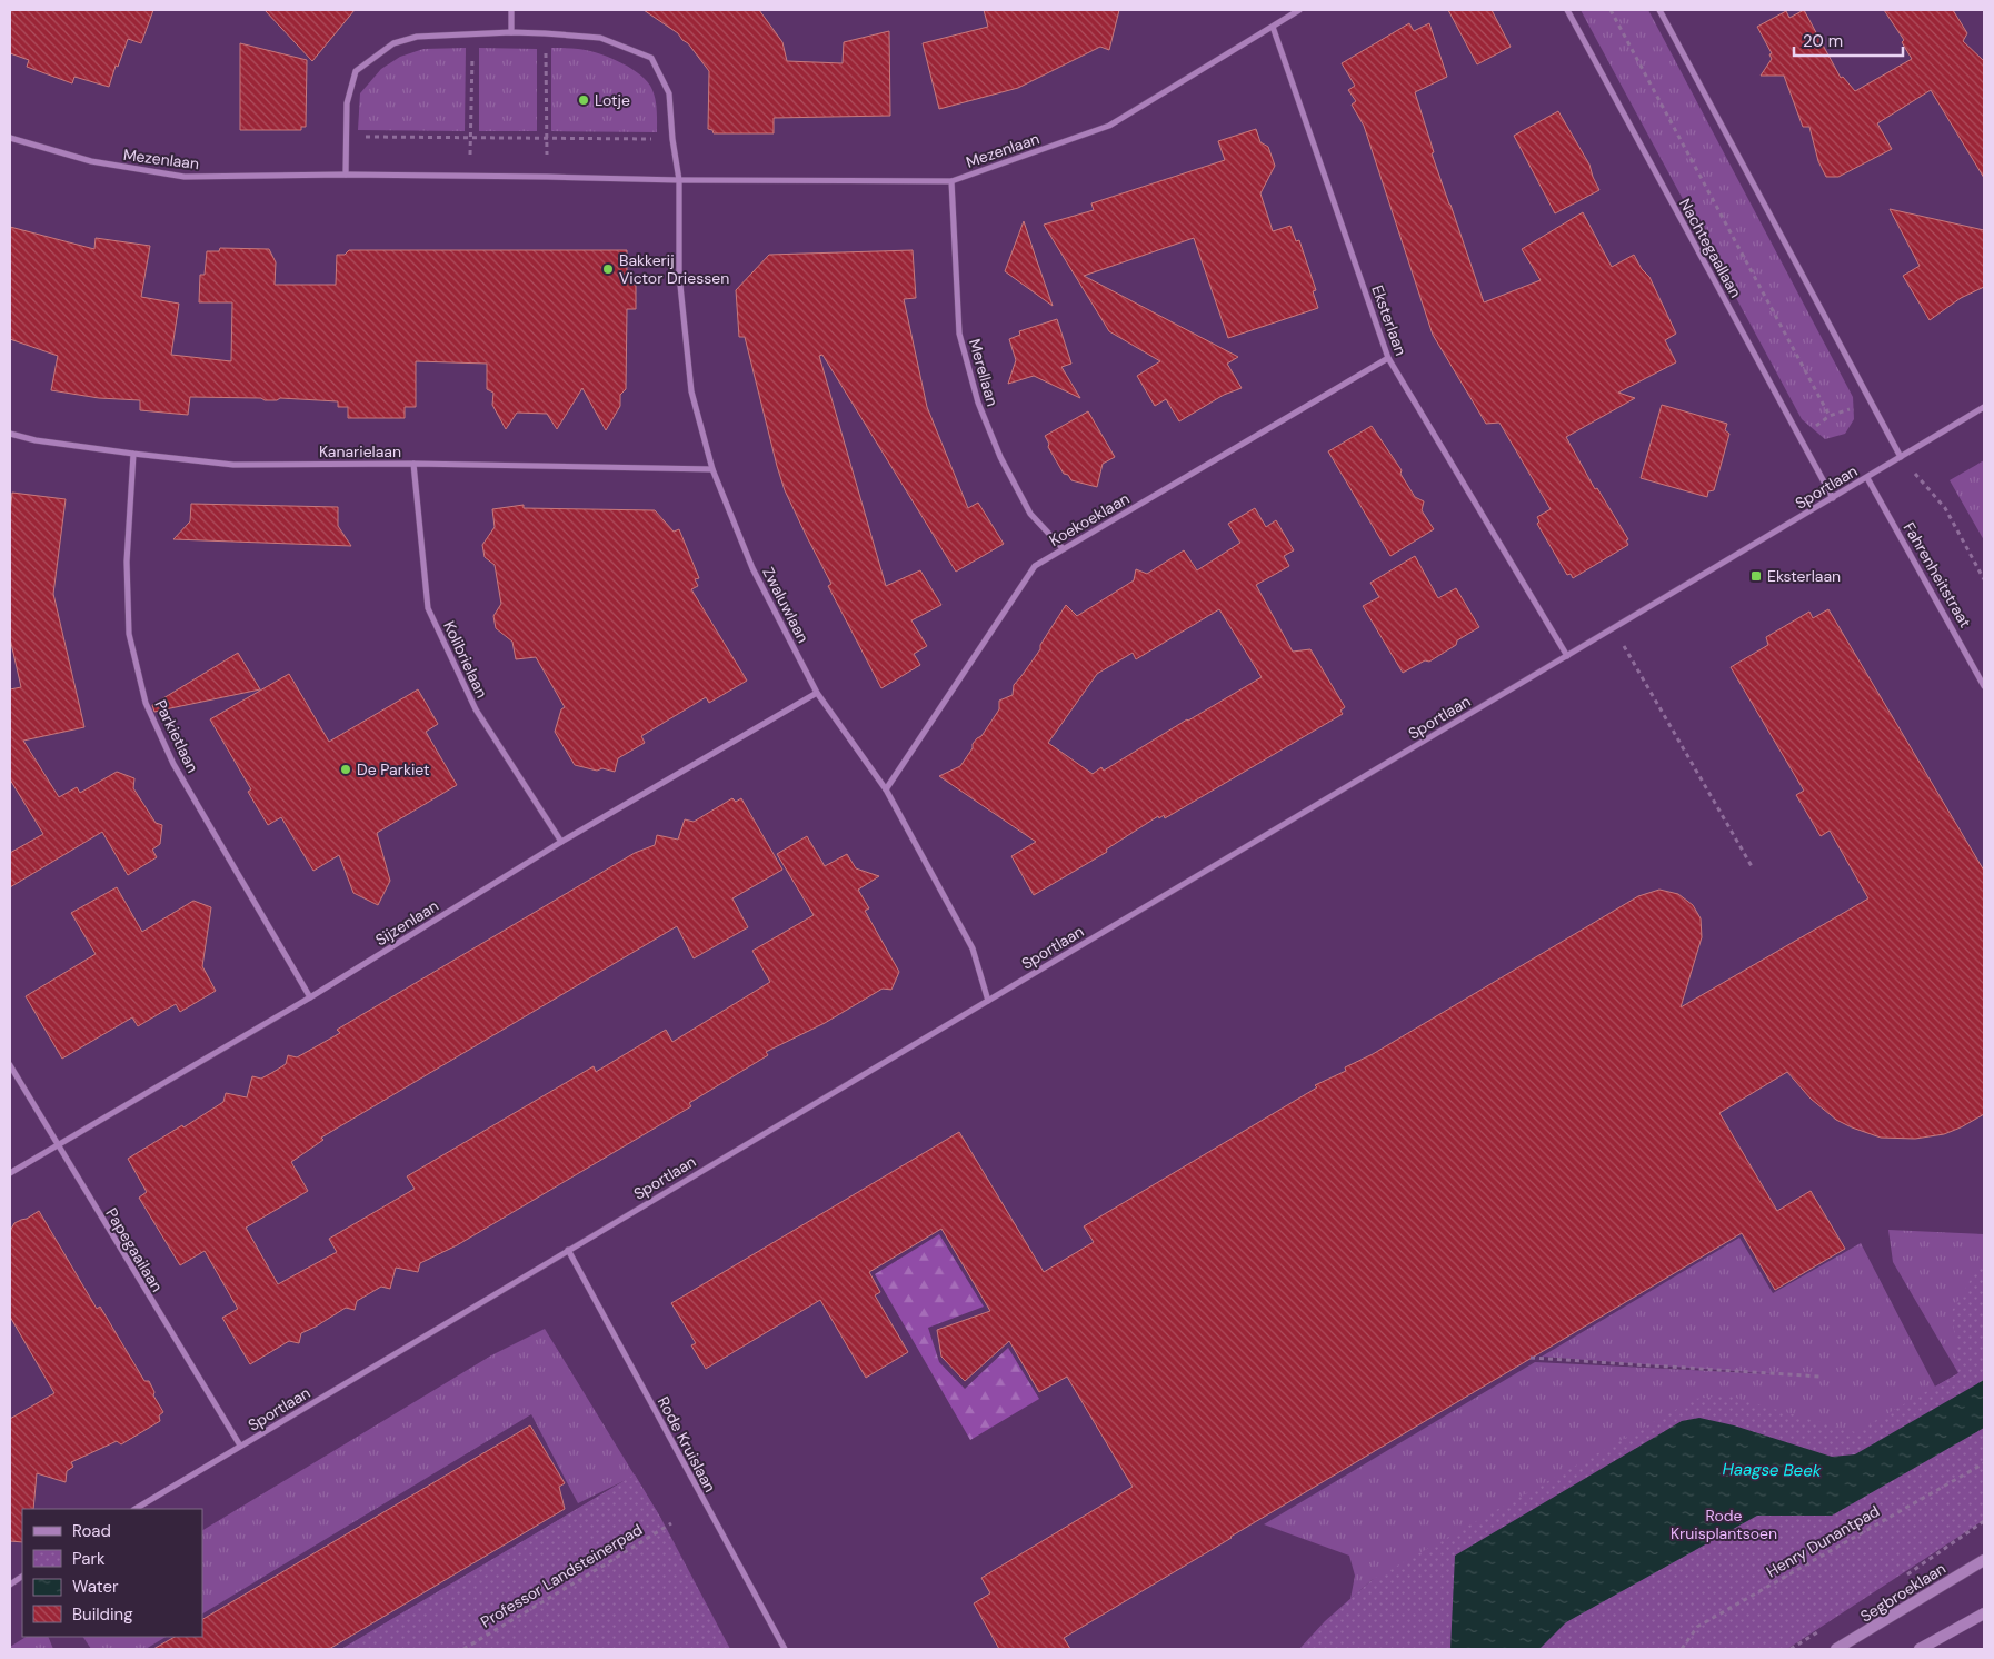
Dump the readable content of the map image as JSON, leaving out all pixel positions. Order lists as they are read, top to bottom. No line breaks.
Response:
{"streets":{"main road":["Segbroeklaan"],"street":["Mezenlaan","Nachtegaallaan","Eksterlaan","Merellaan","Kanarielaan","Sportlaan","Koekoeklaan","Fahrenheitstraat","Zwaluwlaan","Kolibrielaan","Parkietlaan","Sijzenlaan","Papegaailaan","Rode Kruislaan"],"path":["Henry Dunantpad","Professor Landsteinerpad"]},"crossings":[["Mezenlaan","Eksterlaan"],["Mezenlaan","Merellaan"],["Mezenlaan","Zwaluwlaan"],["Nachtegaallaan","Sportlaan"],["Eksterlaan","Sportlaan"],["Eksterlaan","Koekoeklaan"],["Merellaan","Koekoeklaan"],["Kanarielaan","Zwaluwlaan"],["Kanarielaan","Kolibrielaan"],["Kanarielaan","Parkietlaan"],["Sportlaan","Fahrenheitstraat"],["Sportlaan","Zwaluwlaan"],["Sportlaan","Papegaailaan"],["Sportlaan","Rode Kruislaan"],["Koekoeklaan","Zwaluwlaan"],["Zwaluwlaan","Sijzenlaan"],["Kolibrielaan","Sijzenlaan"],["Parkietlaan","Sijzenlaan"],["Sijzenlaan","Papegaailaan"]],"water":["Haagse Beek"],"parks":["Rode Kruisplantsoen"],"places":{"other":["Lotje","Bakkerij Victor Driessen","De Parkiet"],"transit":["Eksterlaan"]},"legend":["Road","Park","Water","Building"],"scale_bar":"20 m"}
